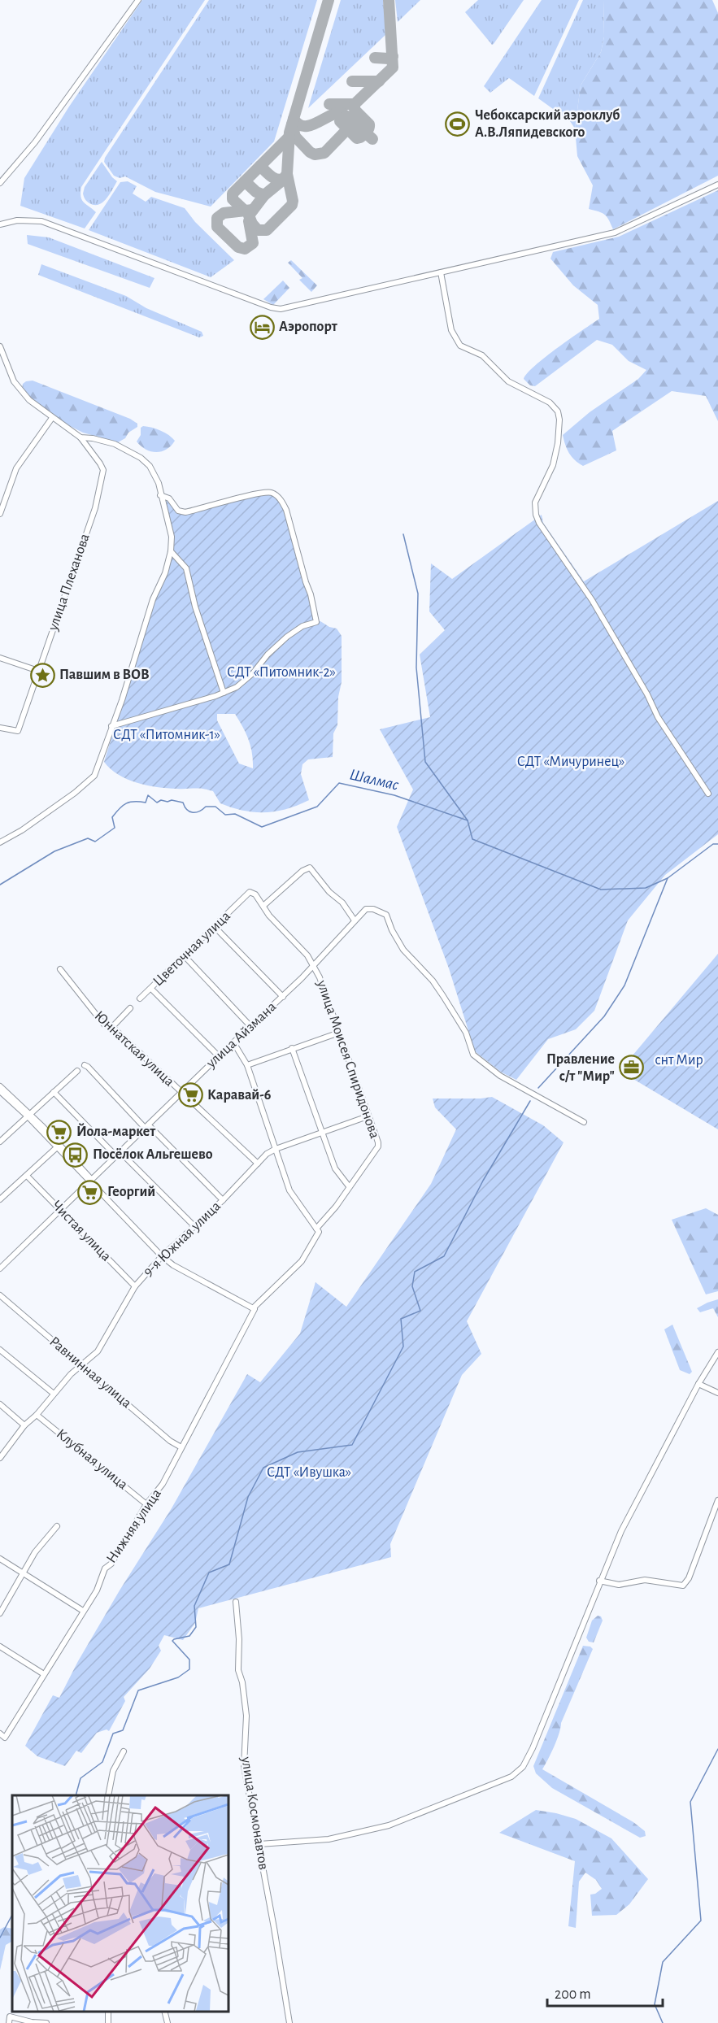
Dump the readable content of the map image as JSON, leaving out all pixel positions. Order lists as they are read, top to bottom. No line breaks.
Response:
{"streets":{"street":["улица Плеханова","Цветочная улица","улица Айзмана","Юннатская улица","улица Моисея Спиридонова","Чистая улица","9-я Южная улица","Равнинная улица","Клубная улица","Нижняя улица","улица Космонавтов"]},"crossings":[["Цветочная улица","улица Моисея Спиридонова"],["улица Айзмана","Юннатская улица"],["улица Айзмана","улица Моисея Спиридонова"],["улица Айзмана","Чистая улица"],["Юннатская улица","9-я Южная улица"],["улица Моисея Спиридонова","9-я Южная улица"],["улица Моисея Спиридонова","Нижняя улица"],["Чистая улица","9-я Южная улица"],["9-я Южная улица","Равнинная улица"],["9-я Южная улица","Клубная улица"],["Равнинная улица","Нижняя улица"],["Клубная улица","Нижняя улица"]],"water":["Шалмас"],"parks":["СДТ «Питомник-2»","СДТ «Питомник-1»","СДТ «Мичуринец»","снт Мир","СДТ «Ивушка»"],"places":{"sports":["Чебоксарский аэроклуб А.В.Ляпидевского"],"hotel":["Аэропорт"],"place":["Павшим в ВОВ"],"office":["Правление с/т \"Мир\""],"supermarket":["Каравай-6","Йола-маркет","Георгий"],"bus stop":["Посёлок Альгешево"]},"scale_bar":"200 m"}
